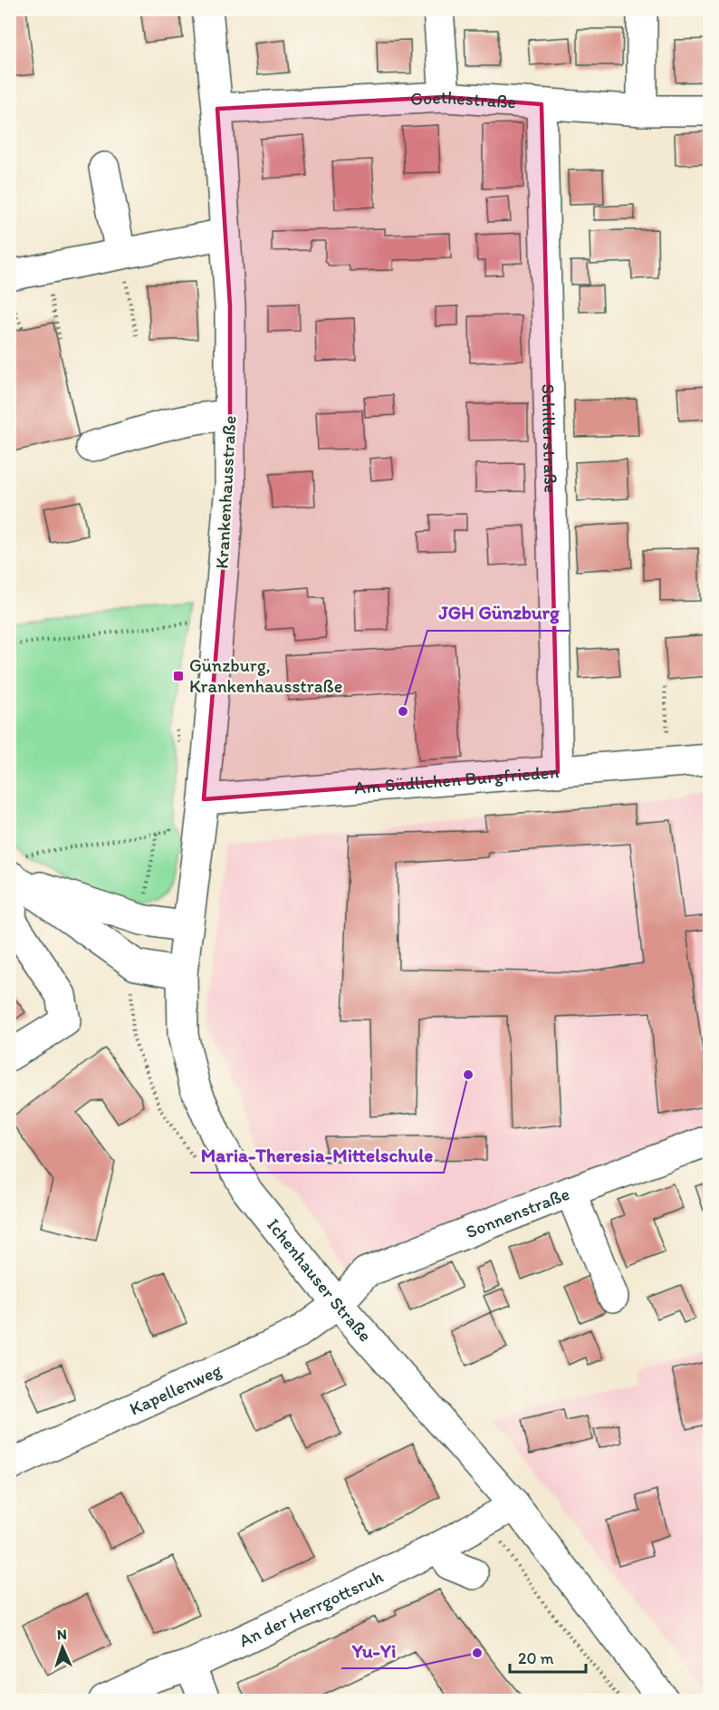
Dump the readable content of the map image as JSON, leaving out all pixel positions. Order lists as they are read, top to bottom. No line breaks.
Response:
{"streets":{"street":["Goethestraße","Schillerstraße","Krankenhausstraße","Am Südlichen Burgfrieden","Sonnenstraße","Ichenhauser Straße","Kapellenweg","An der Herrgottsruh"]},"crossings":[["Goethestraße","Schillerstraße"],["Goethestraße","Krankenhausstraße"],["Schillerstraße","Am Südlichen Burgfrieden"],["Krankenhausstraße","Am Südlichen Burgfrieden"],["Krankenhausstraße","Ichenhauser Straße"],["Sonnenstraße","Ichenhauser Straße"],["Sonnenstraße","Kapellenweg"],["Ichenhauser Straße","Kapellenweg"],["Ichenhauser Straße","An der Herrgottsruh"]],"places":{"transit":["Günzburg, Krankenhausstraße"],"other":["JGH Günzburg","Maria-Theresia-Mittelschule","Yu-Yi"]},"scale_bar":"20 m","north":"top"}
